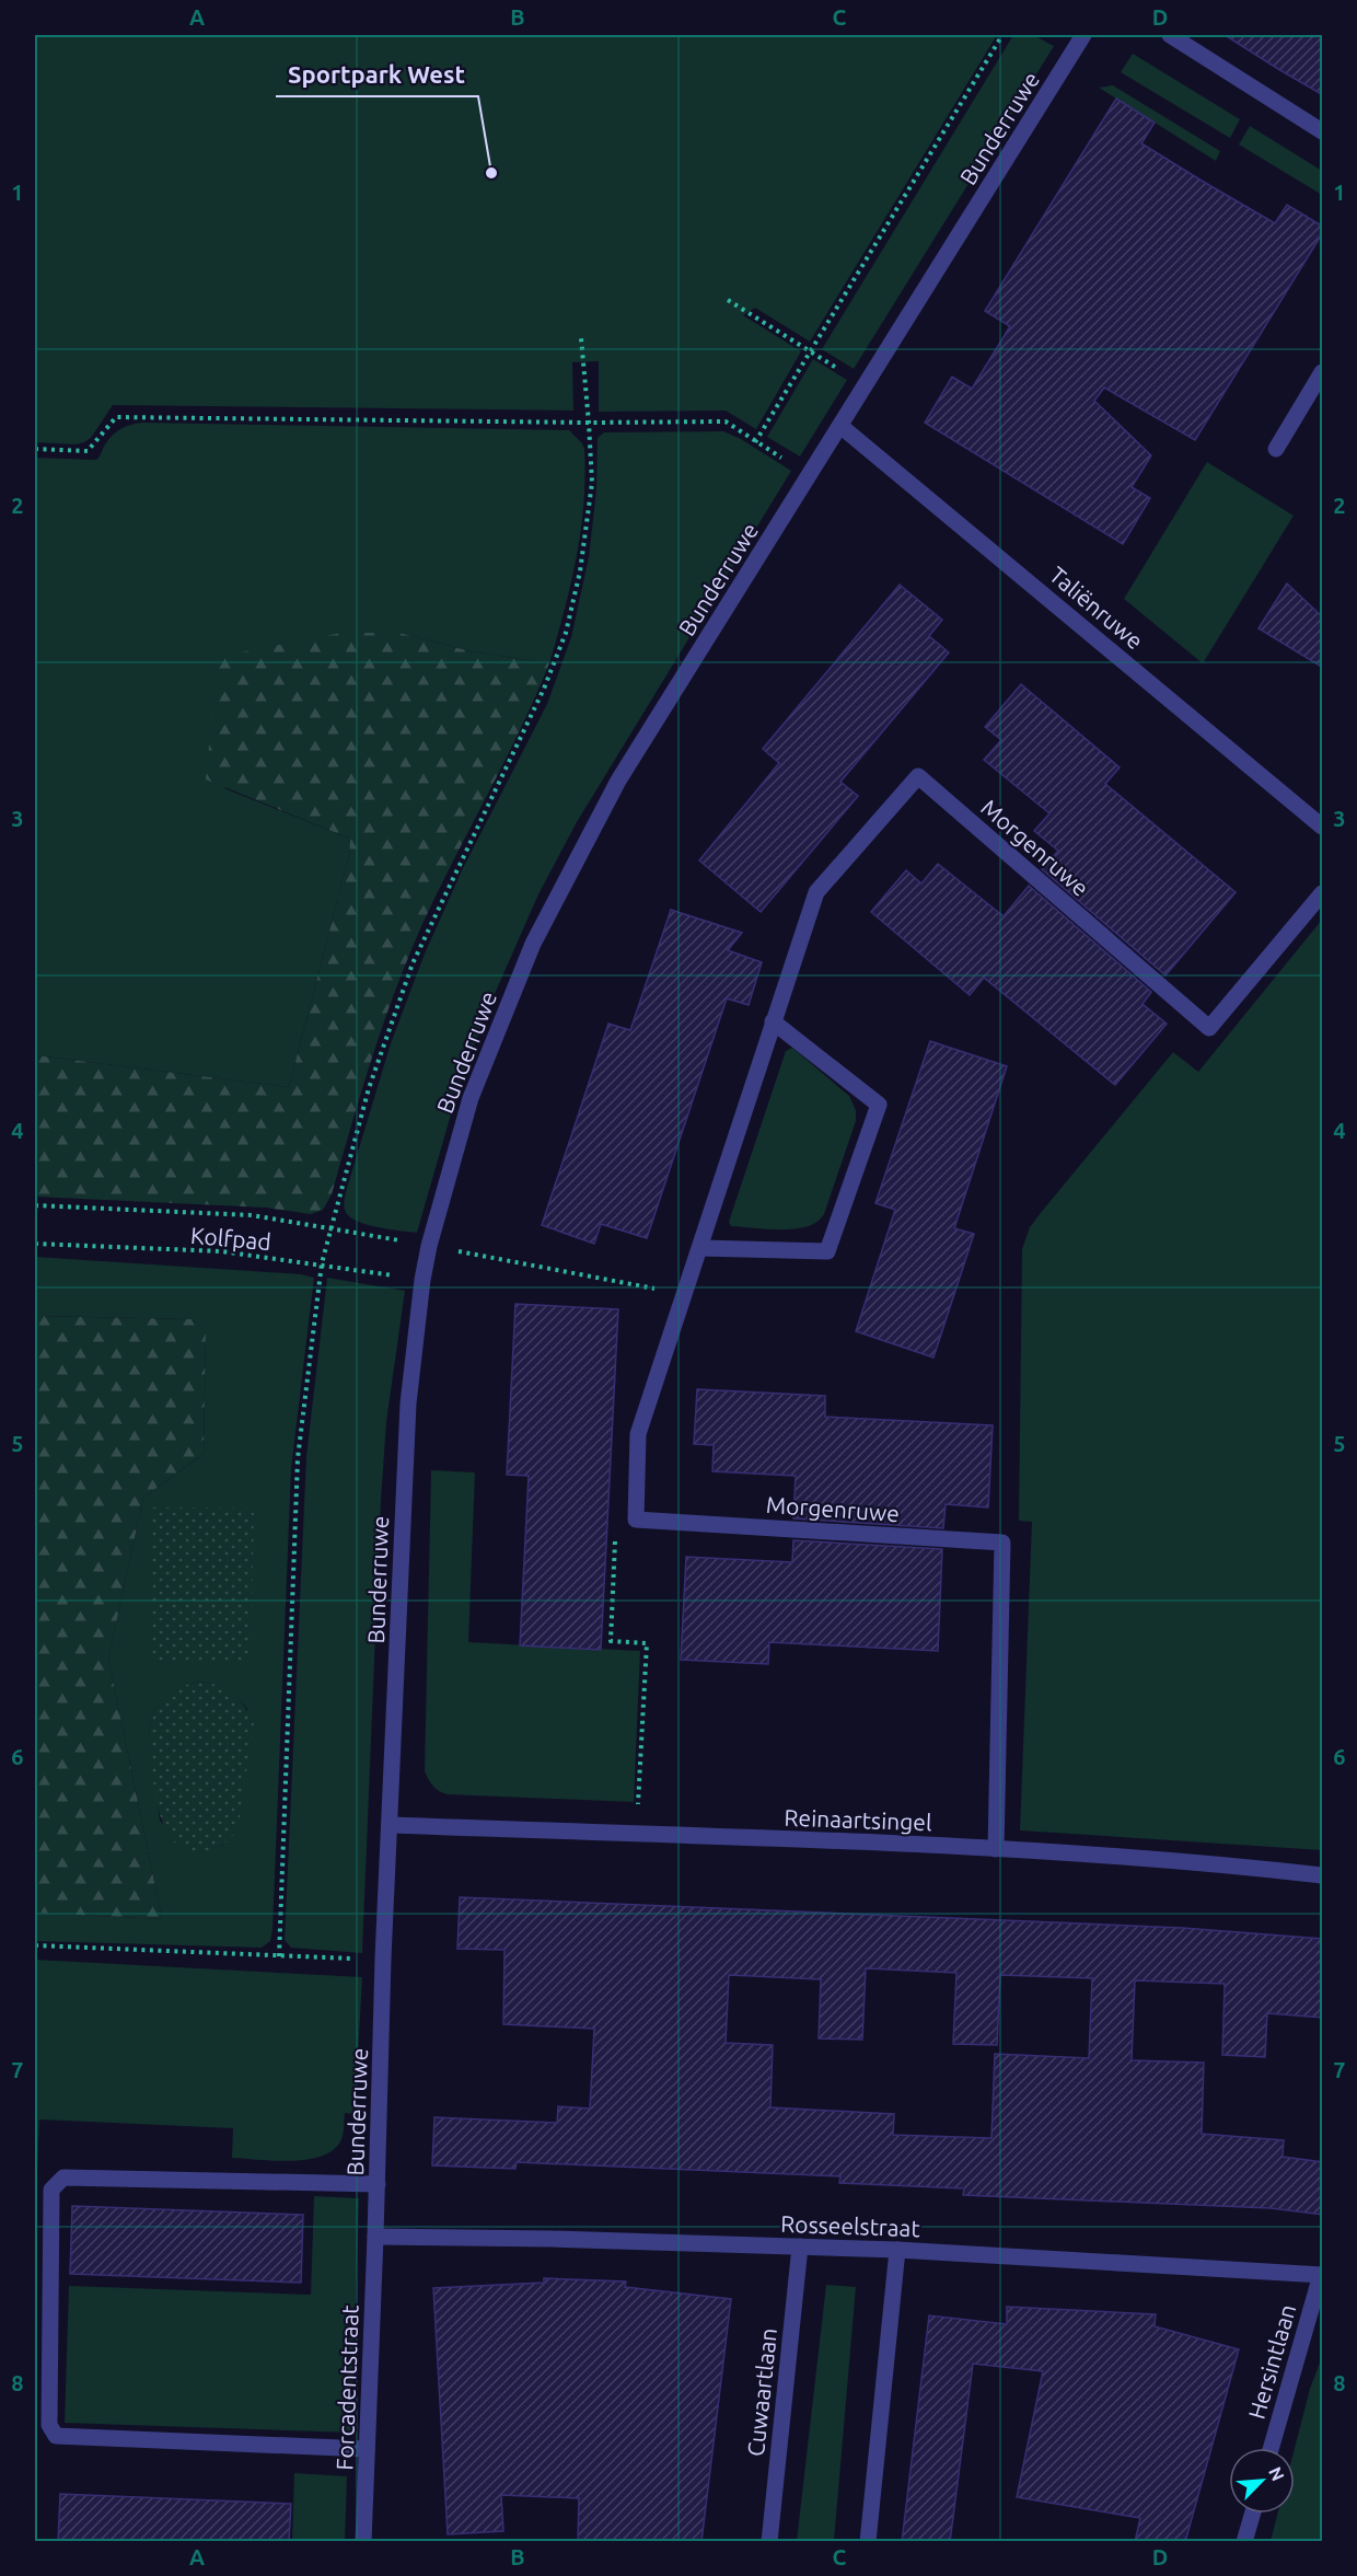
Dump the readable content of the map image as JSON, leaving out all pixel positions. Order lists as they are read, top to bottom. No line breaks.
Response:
{"streets":{"street":["Bunderruwe","Taliënruwe","Morgenruwe","Reinaartsingel","Rosseelstraat","Hersintlaan","Forcadentstraat","Cuwaartlaan"],"path":["Kolfpad"]},"crossings":[["Bunderruwe","Taliënruwe"],["Bunderruwe","Kolfpad"],["Bunderruwe","Reinaartsingel"],["Bunderruwe","Rosseelstraat"],["Bunderruwe","Forcadentstraat"],["Morgenruwe","Reinaartsingel"],["Rosseelstraat","Hersintlaan"],["Rosseelstraat","Forcadentstraat"],["Rosseelstraat","Cuwaartlaan"]],"places":["Sportpark West"],"north":"top right","grid":{"columns":["A","B","C","D"],"rows":["1","2","3","4","5","6","7","8"]}}
